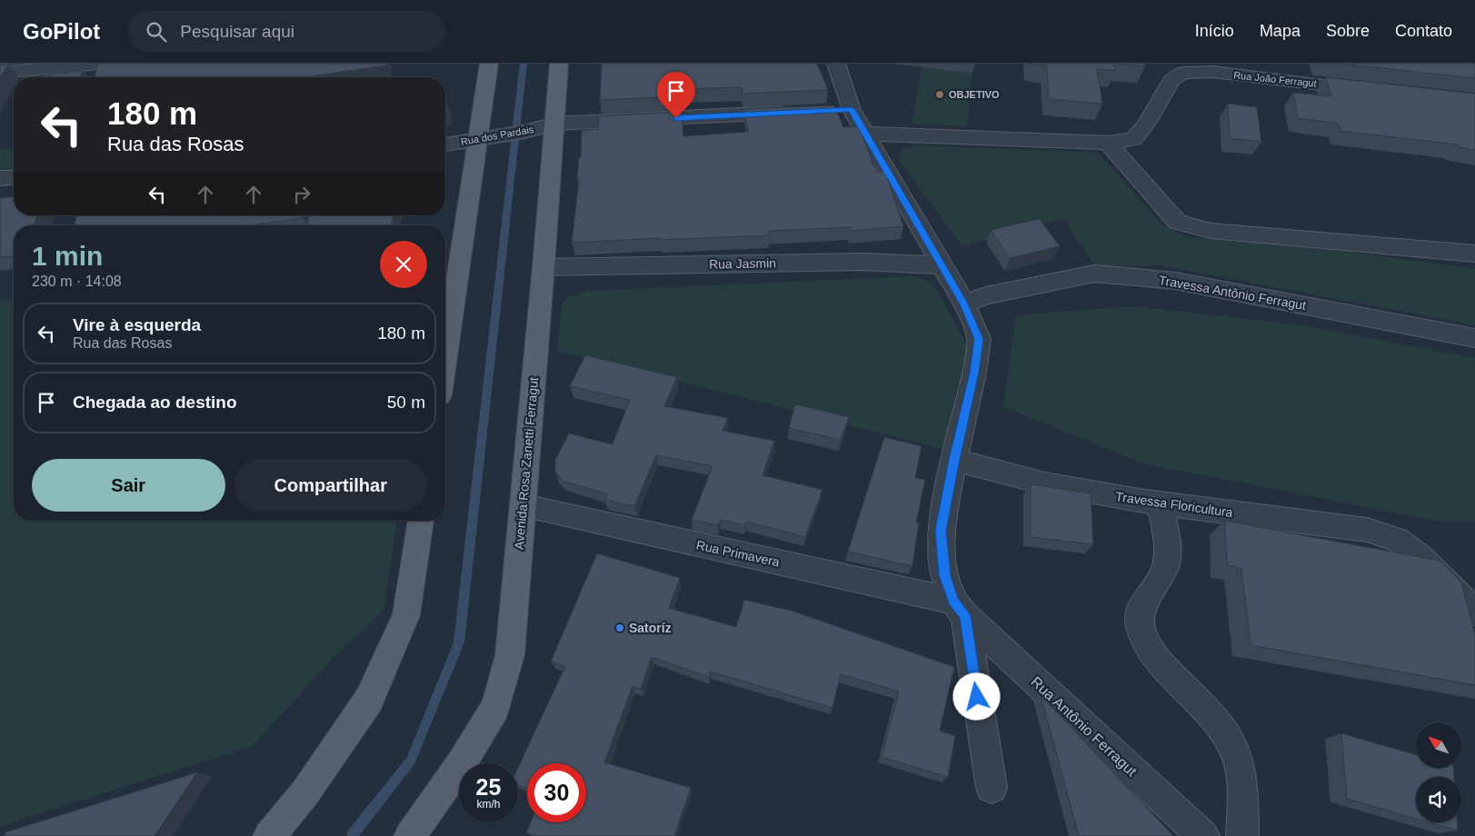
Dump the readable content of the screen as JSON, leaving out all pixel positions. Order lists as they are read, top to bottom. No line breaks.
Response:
{"streets":{"main road":["Avenida Rosa Zanetti Ferragut"],"street":["Rua João Ferragut","Rua dos Pardais","Rua Jasmin","Travessa Antônio Ferragut","Travessa Floricultura","Rua Primavera","Rua Antônio Ferragut"]},"crossings":[["Rua dos Pardais","Avenida Rosa Zanetti Ferragut"],["Rua Jasmin","Avenida Rosa Zanetti Ferragut"],["Avenida Rosa Zanetti Ferragut","Rua Primavera"],["Rua Primavera","Rua Antônio Ferragut"]],"places":["OBJETIVO","Satoríz"],"north":"top left","page":{"header":"GoPilot","search":"Pesquisar aqui","nav":["Início","Mapa","Sobre","Contato"],"turn":["180 m","Rua das Rosas"],"heading":["1 min","230 m · 14:08"],"list":[{"name":"Vire à esquerda","note":"Rua das Rosas","value":"180 m"},{"name":"Chegada ao destino","value":"50 m"}],"buttons":["Sair","Compartilhar"],"speed":"25 km/h","limit":"30"}}
